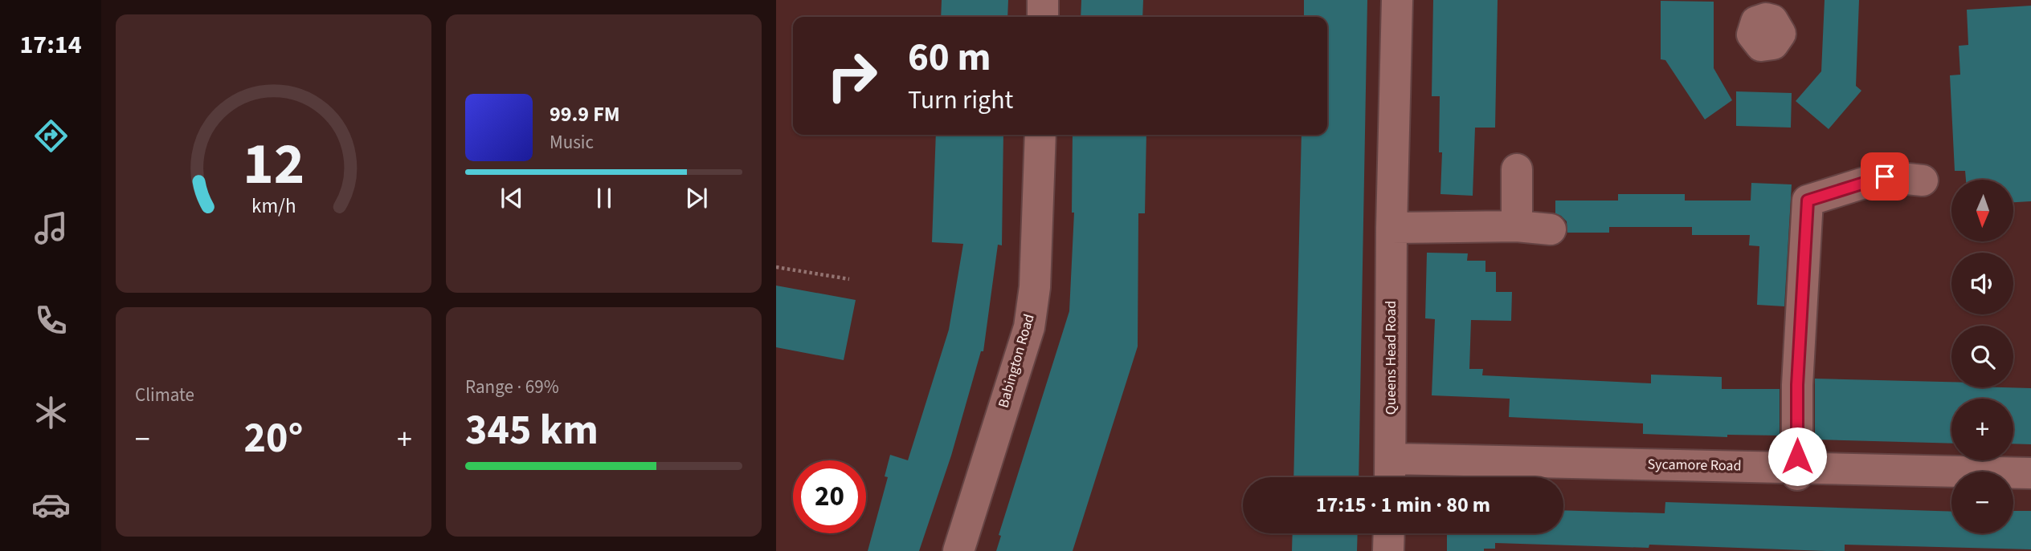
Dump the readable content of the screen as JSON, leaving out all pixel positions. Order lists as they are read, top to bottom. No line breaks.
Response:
{"streets":{"street":["Queens Head Road","Babington Road","Sycamore Road"]},"crossings":[["Queens Head Road","Sycamore Road"]],"north":"bottom","page":{"tabs":"17:14","turn":["60 m","Turn right"],"song":["99.9 FM","Music"],"map_buttons":["+","−"],"tile":["Climate",["Range · 69%","345 km"]],"heat":["−","20°","+"],"limit":"20","trip":"17:15 · 1 min · 80 m","gauge":["12","km/h"]}}
